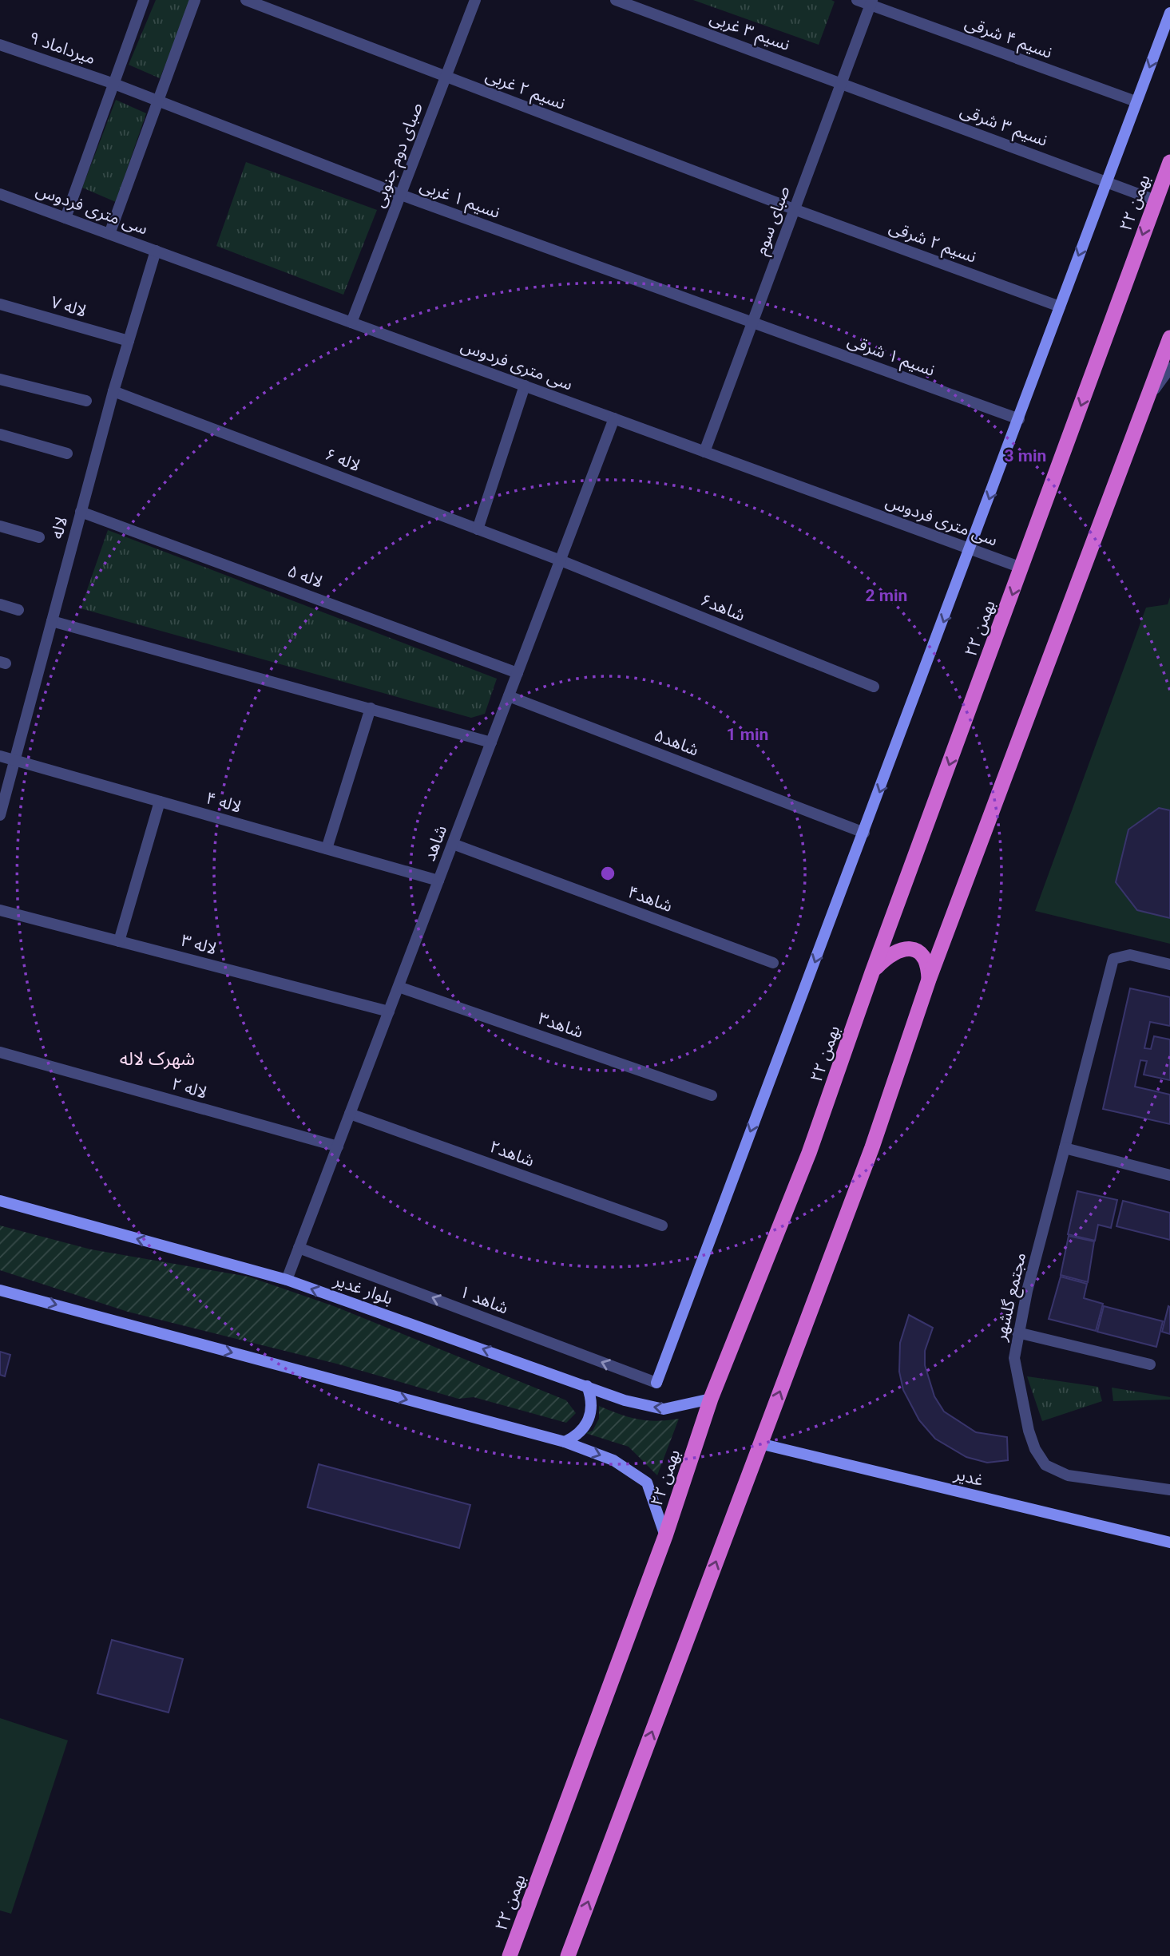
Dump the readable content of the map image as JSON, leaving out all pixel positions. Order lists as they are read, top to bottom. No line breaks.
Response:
{"streets":{"highway":["۲۲ بهمن"],"main road":["بلوار غدیر","غدیر"],"street":["نسیم ۳ غربی","نسیم ۴ شرقی","میرداماد ۹","نسیم ۲ غربی","نسیم ۳ شرقی","صبای دوم جنوبی","نسیم ۱ غربی","سی متری فردوس","صبای سوم","نسیم ۲ شرقی","لاله ۷","نسیم ۱ شرقی","لاله ۶","لاله","لاله ۵","شاهد۶","شاهد۵","لاله ۴","شاهد","شاهد۴","لاله ۳","شاهد۳","لاله ۲","شاهد۲","مجتمع گلشهر","شاهد ۱"]},"crossings":[["نسیم ۳ غربی","نسیم ۳ شرقی"],["نسیم ۳ غربی","صبای سوم"],["نسیم ۴ شرقی","صبای سوم"],["میرداماد ۹","نسیم ۱ غربی"],["نسیم ۲ غربی","صبای دوم جنوبی"],["نسیم ۲ غربی","صبای سوم"],["نسیم ۲ غربی","نسیم ۲ شرقی"],["نسیم ۳ شرقی","۲۲ بهمن"],["نسیم ۳ شرقی","صبای سوم"],["صبای دوم جنوبی","نسیم ۱ غربی"],["صبای دوم جنوبی","سی متری فردوس"],["نسیم ۱ غربی","صبای سوم"],["نسیم ۱ غربی","نسیم ۱ شرقی"],["۲۲ بهمن","سی متری فردوس"],["۲۲ بهمن","بلوار غدیر"],["سی متری فردوس","صبای سوم"],["سی متری فردوس","لاله"],["سی متری فردوس","شاهد"],["صبای سوم","نسیم ۲ شرقی"],["صبای سوم","نسیم ۱ شرقی"],["لاله ۷","لاله"],["لاله ۶","لاله"],["لاله ۶","شاهد۶"],["لاله ۶","شاهد"],["لاله","لاله ۵"],["لاله","لاله ۴"],["لاله ۵","شاهد"],["شاهد۶","شاهد"],["شاهد۵","شاهد"],["لاله ۴","شاهد"],["شاهد","شاهد۴"],["شاهد","لاله ۳"],["شاهد","شاهد۳"],["شاهد","لاله ۲"],["شاهد","شاهد۲"],["شاهد","بلوار غدیر"],["شاهد","شاهد ۱"]],"one_way":["شاهد ۱"],"districts":["شهرک لاله"],"rings":["3 min","2 min","1 min"]}
